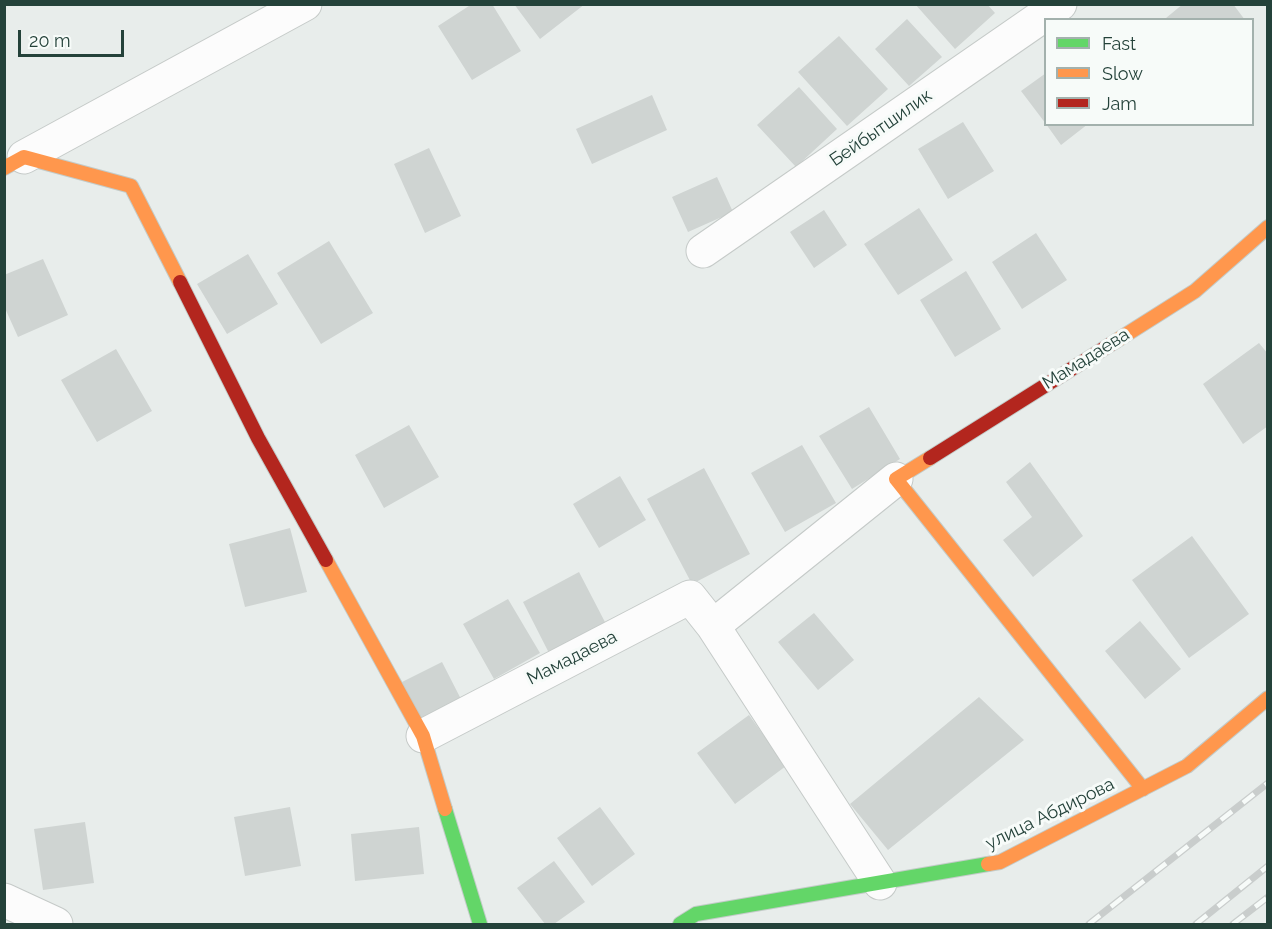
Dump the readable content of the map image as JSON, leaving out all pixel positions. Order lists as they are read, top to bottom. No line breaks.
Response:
{"streets":{"street":["Бейбытшилик","Мамадаева","улица Абдирова"]},"crossings":[["Мамадаева","улица Абдирова"]],"legend":["Fast","Slow","Jam"],"scale_bar":"20 m"}
